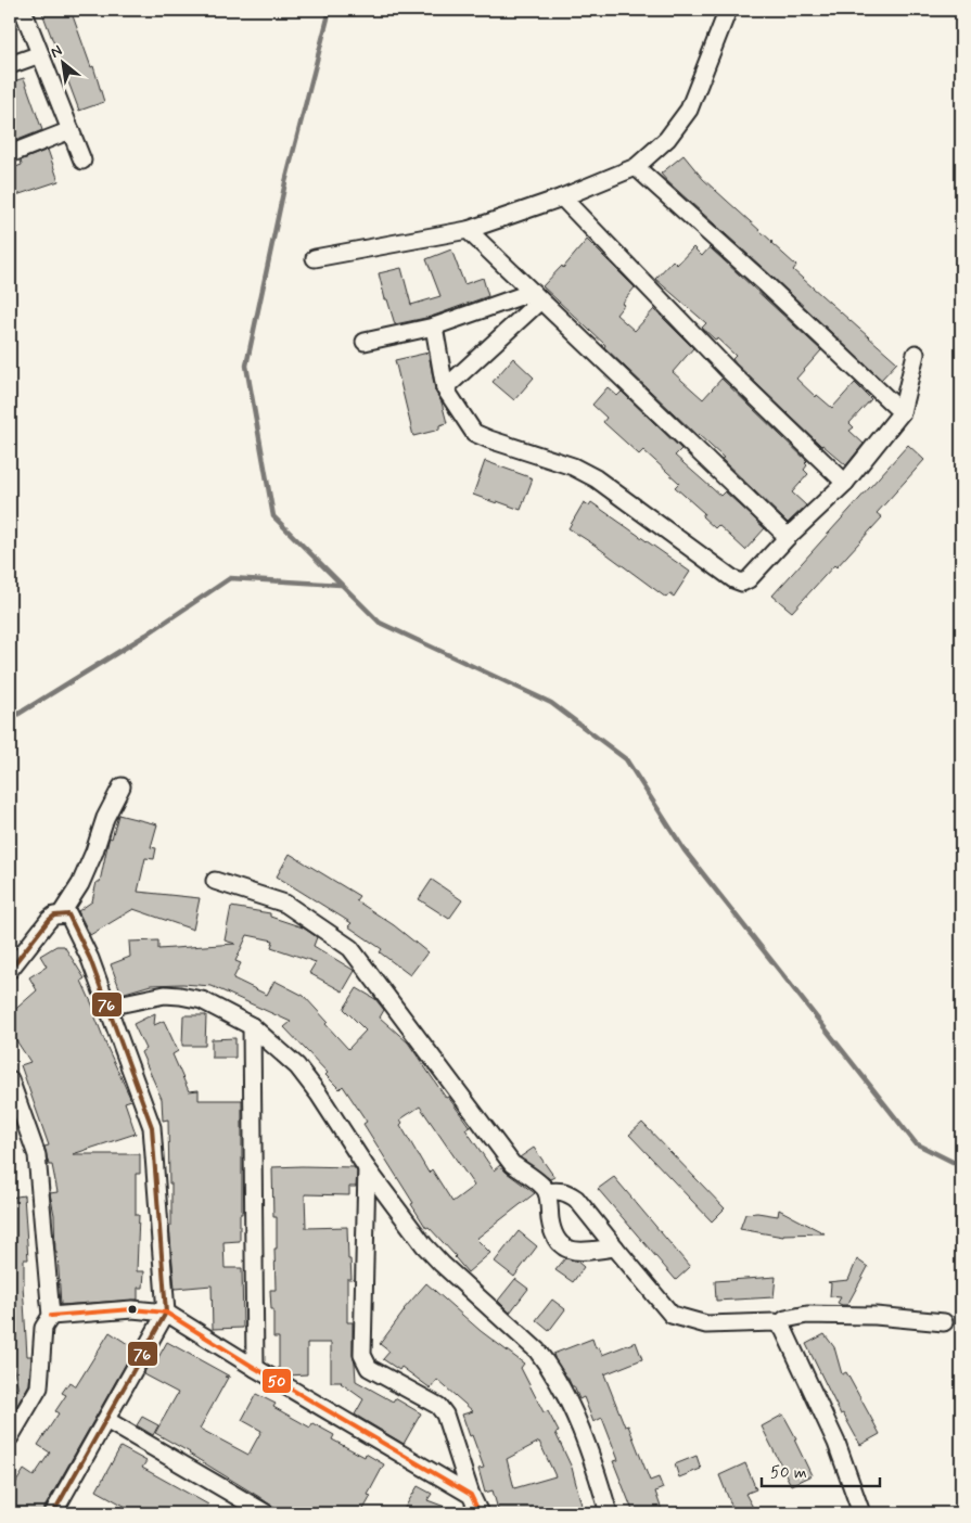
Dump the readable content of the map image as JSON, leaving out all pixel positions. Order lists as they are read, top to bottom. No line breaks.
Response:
{"lines":["transit line 76","transit line 50"],"scale_bar":"50 m","north":"top left"}
